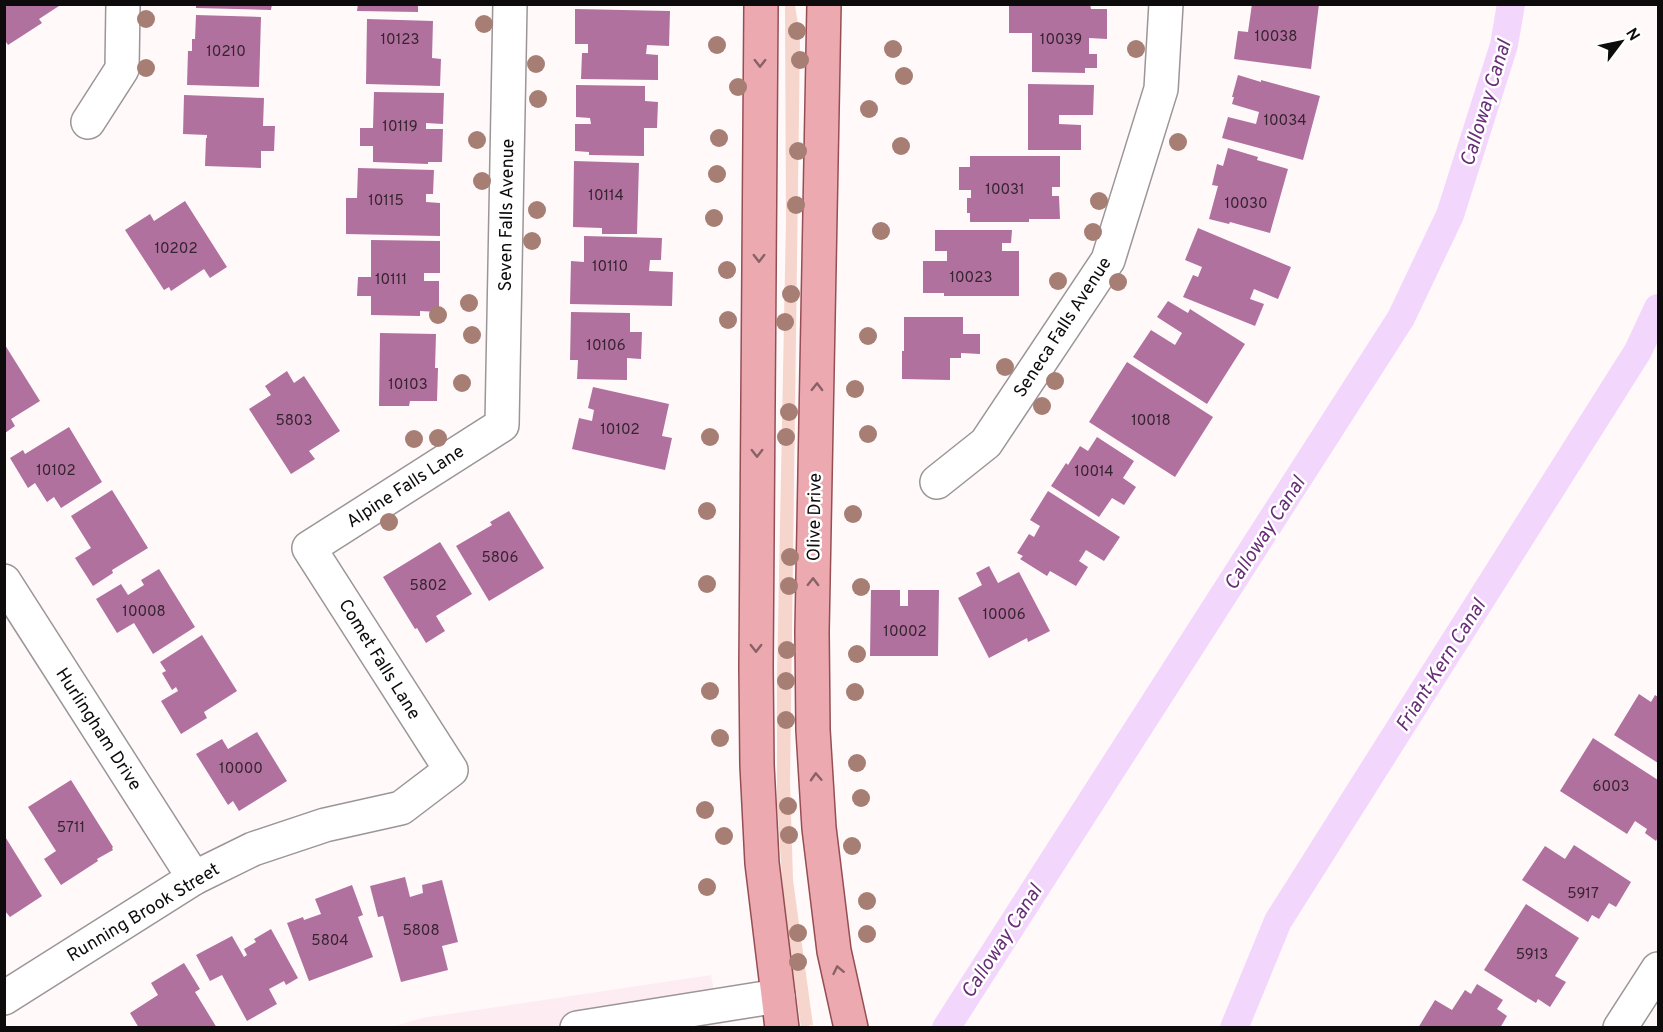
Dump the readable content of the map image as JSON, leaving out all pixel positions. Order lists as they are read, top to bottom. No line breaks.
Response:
{"streets":{"main road":["Olive Drive"],"street":["Seven Falls Avenue","Seneca Falls Avenue","Alpine Falls Lane","Comet Falls Lane","Hurlingham Drive","Running Brook Street"]},"crossings":[["Seven Falls Avenue","Alpine Falls Lane"],["Alpine Falls Lane","Comet Falls Lane"],["Comet Falls Lane","Running Brook Street"],["Hurlingham Drive","Running Brook Street"]],"water":["Calloway Canal","Friant-Kern Canal"],"house_numbers":["10038","10123","10039","10210","10034","10119","10031","10114","10115","10030","10202","10110","10023","10111","10106","10103","5803","10018","10102","10102","10014","5806","5802","10008","10006","10002","10000","6003","5711","5917","5808","5804","5913"],"north":"top right"}
